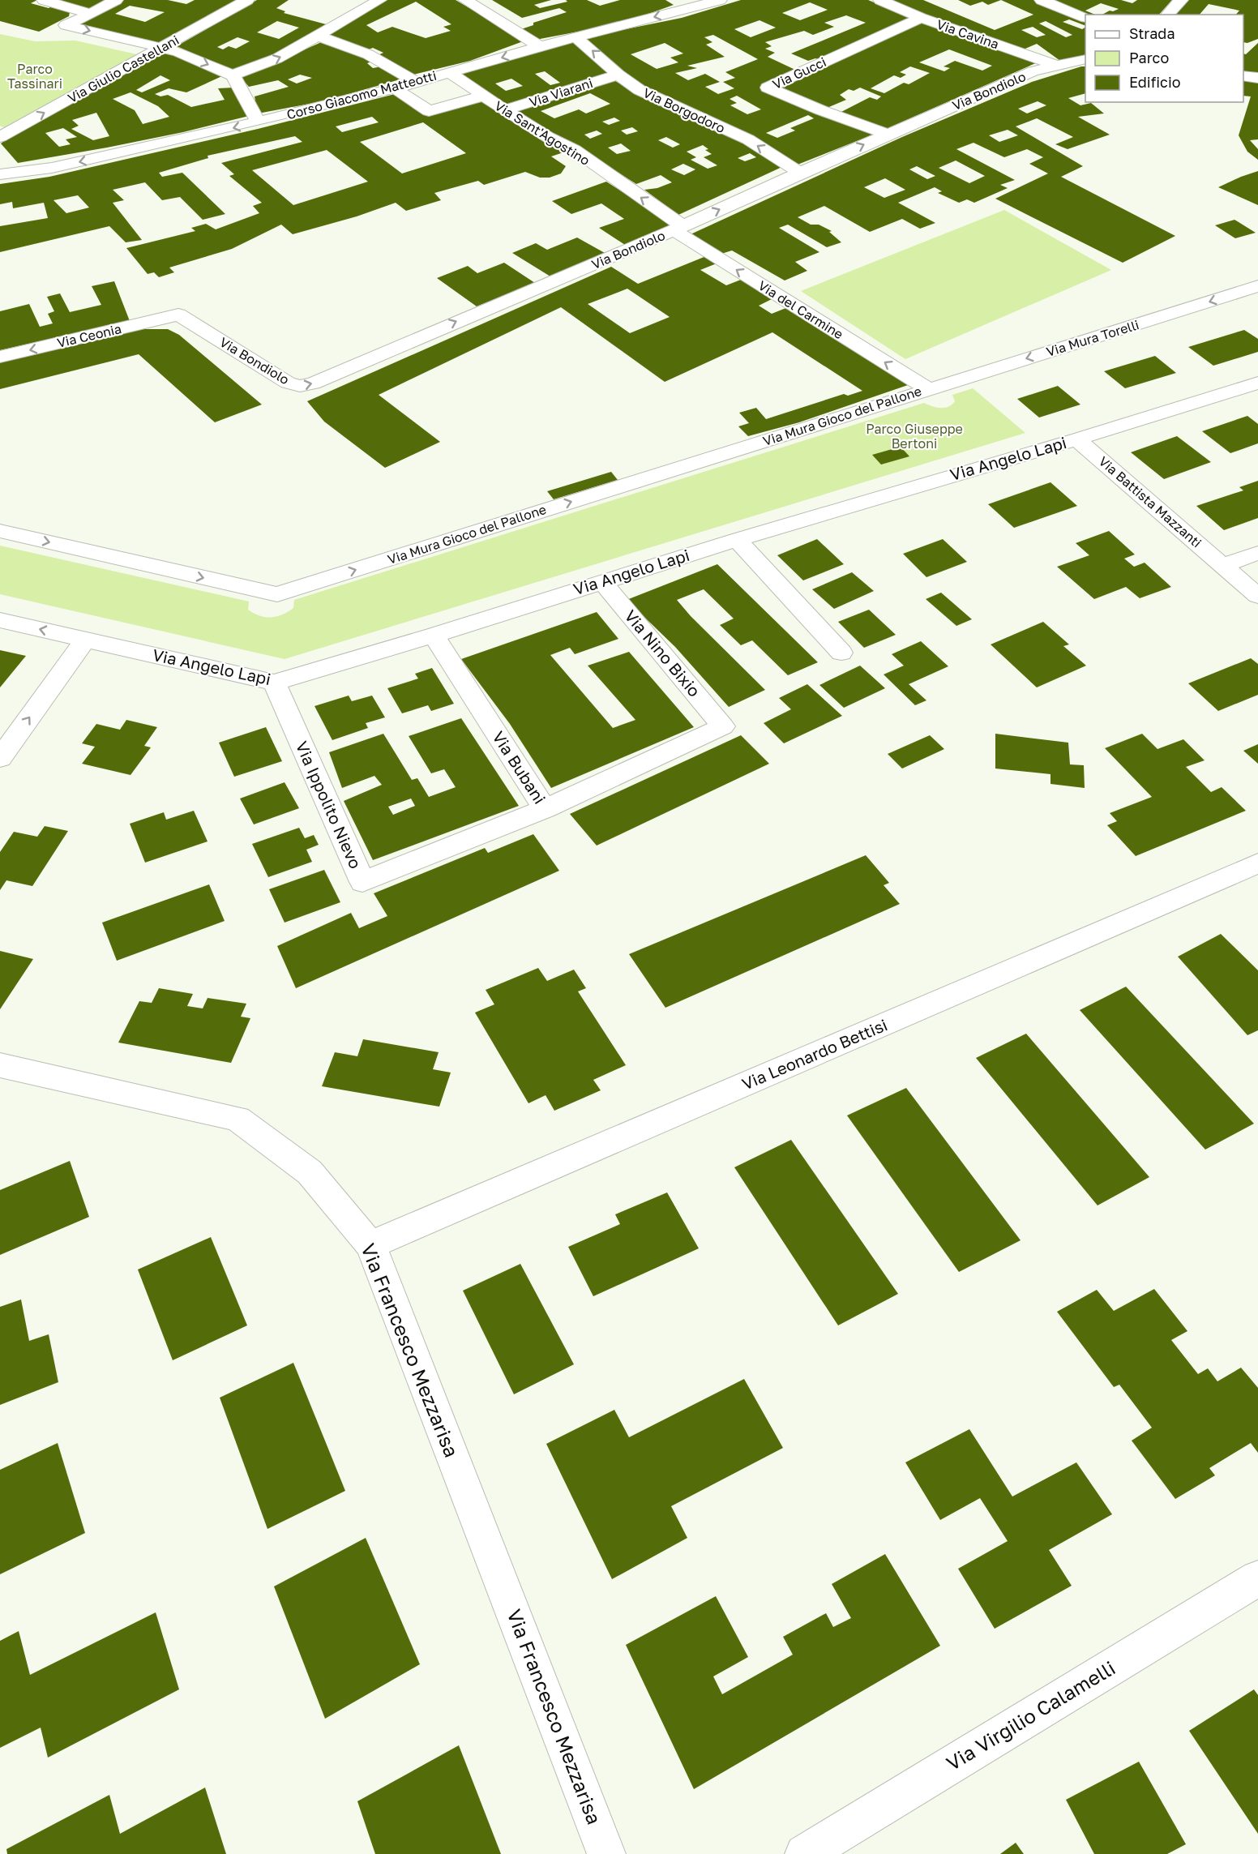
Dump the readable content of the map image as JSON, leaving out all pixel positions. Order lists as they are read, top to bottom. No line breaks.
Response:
{"streets":{"street":["Via Cavina","Via Giulio Castellani","Via Gucci","Via Bondiolo","Via Viarani","Corso Giacomo Matteotti","Via Borgodoro","Via Sant'Agostino","Via del Carmine","Via Ceonia","Via Mura Torelli","Via Mura Gioco del Pallone","Via Angelo Lapi","Via Battista Mazzanti","Via Nino Bixio","Via Bubani","Via Ippolito Nievo","Via Leonardo Bettisi","Via Francesco Mezzarisa","Via Virgilio Calamelli"]},"crossings":[["Via Cavina","Via Gucci"],["Via Cavina","Via Bondiolo"],["Via Gucci","Via Bondiolo"],["Via Bondiolo","Via Borgodoro"],["Via Bondiolo","Via Sant'Agostino"],["Via Bondiolo","Via del Carmine"],["Via Bondiolo","Via Ceonia"],["Via Viarani","Via Borgodoro"],["Via Viarani","Via Sant'Agostino"],["Corso Giacomo Matteotti","Via Borgodoro"],["Corso Giacomo Matteotti","Via Sant'Agostino"],["Via Sant'Agostino","Via del Carmine"],["Via del Carmine","Via Mura Torelli"],["Via del Carmine","Via Mura Gioco del Pallone"],["Via Mura Torelli","Via Mura Gioco del Pallone"],["Via Angelo Lapi","Via Battista Mazzanti"],["Via Angelo Lapi","Via Nino Bixio"],["Via Angelo Lapi","Via Bubani"],["Via Angelo Lapi","Via Ippolito Nievo"],["Via Nino Bixio","Via Bubani"],["Via Bubani","Via Ippolito Nievo"],["Via Leonardo Bettisi","Via Francesco Mezzarisa"]],"one_way":["Via Giulio Castellani","Via Bondiolo","Corso Giacomo Matteotti","Via Borgodoro","Via Sant'Agostino","Via del Carmine","Via Ceonia","Via Mura Torelli","Via Mura Gioco del Pallone"],"parks":["Parco Tassinari","Parco Giuseppe Bertoni"],"legend":["Strada","Parco","Edificio"]}
